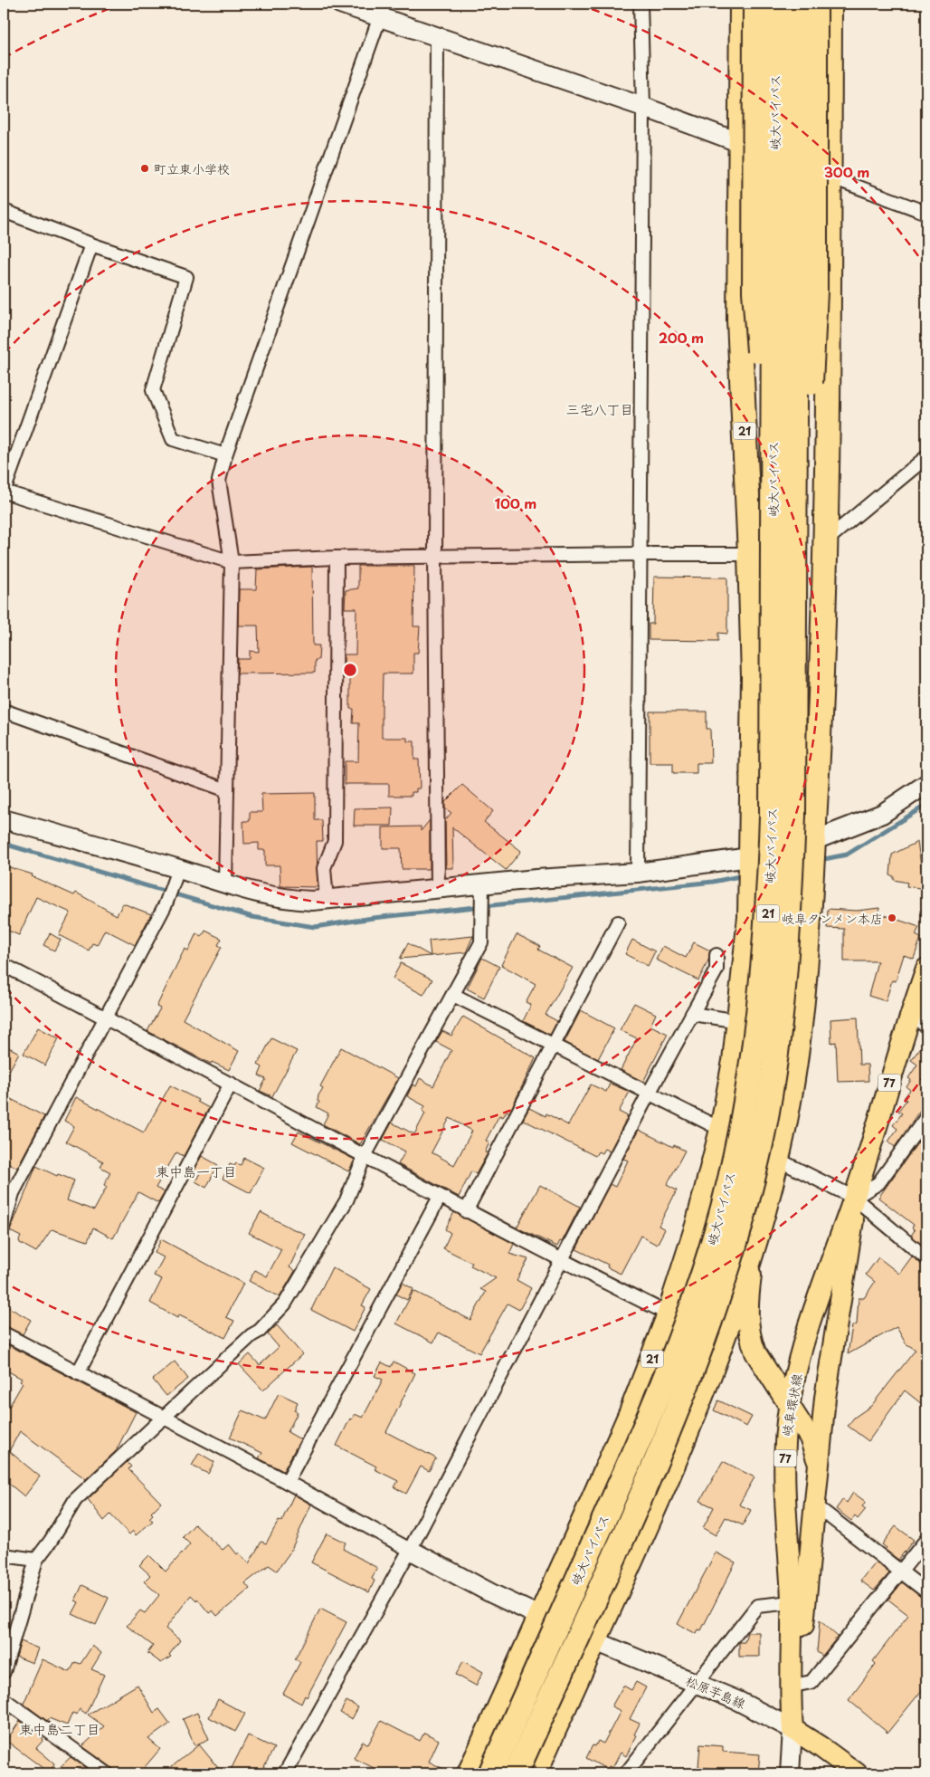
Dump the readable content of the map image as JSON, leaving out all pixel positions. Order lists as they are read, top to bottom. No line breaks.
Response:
{"streets":{"highway":["岐大バイパス","21"],"main road":["77","岐阜環状線"],"street":["松原芋島線"]},"crossings":[["岐大バイパス","21"],["21","松原芋島線"],["岐阜環状線","松原芋島線"]],"districts":["三宅八丁目","東中島一丁目","東中島二丁目"],"places":["町立東小学校","岐阜タンメン本店"],"rings":["300 m","200 m","100 m"]}
